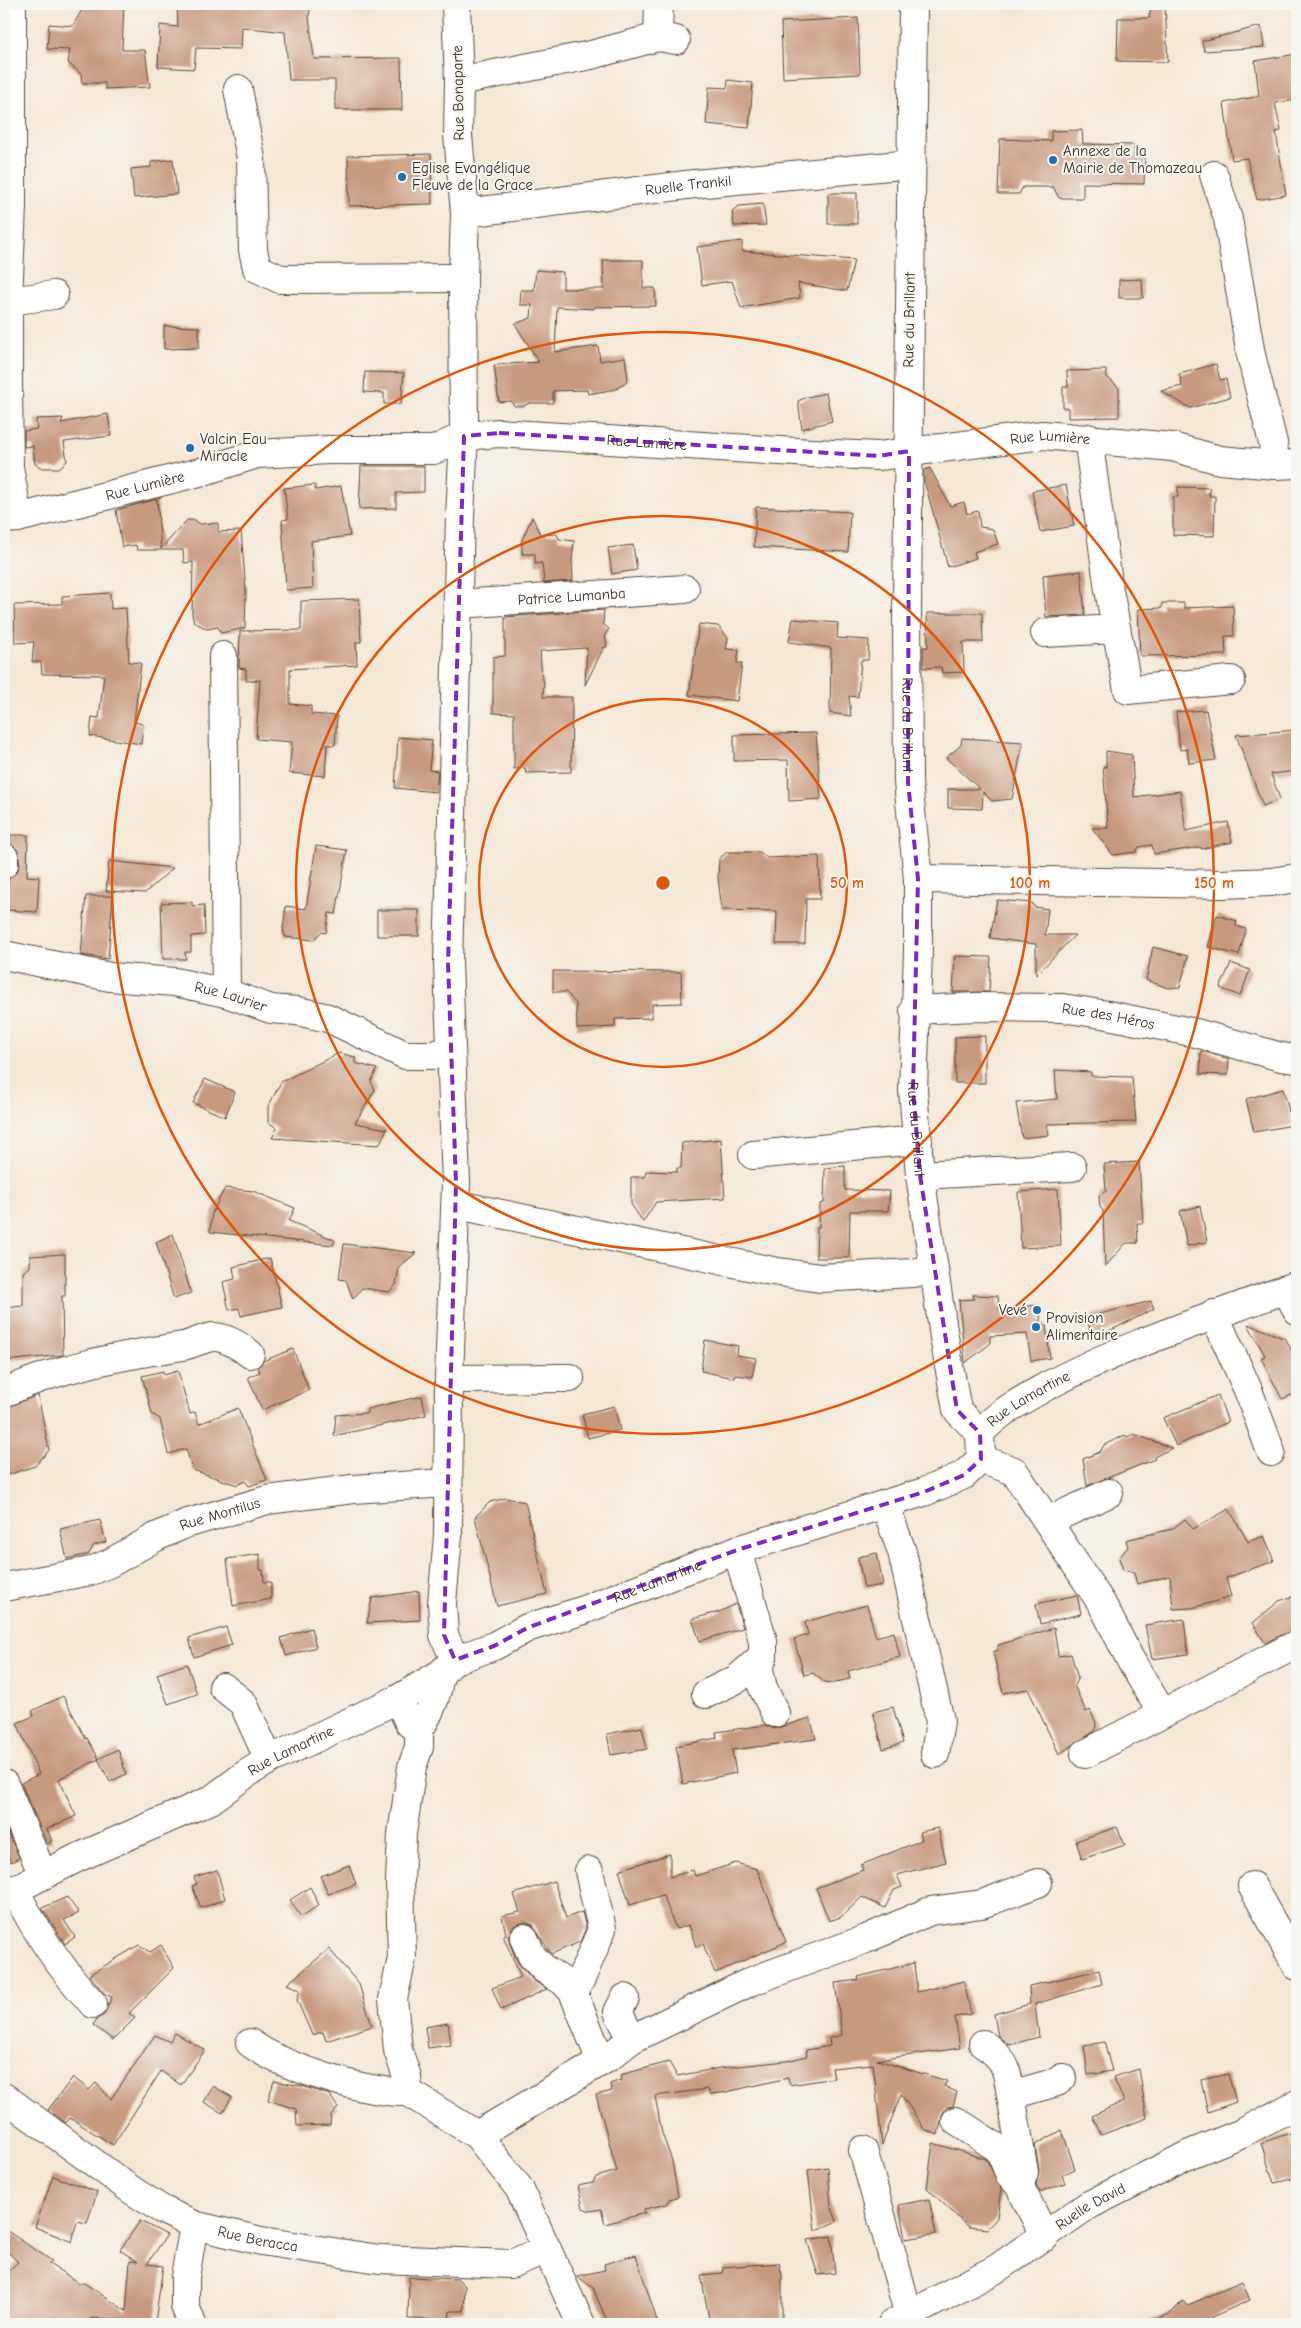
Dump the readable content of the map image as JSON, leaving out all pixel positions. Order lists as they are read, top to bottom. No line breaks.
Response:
{"streets":{"street":["Rue Bonaparte","Ruelle Trankil","Rue du Brillant","Rue Lumière","Patrice Lumanba","Rue Laurier","Rue des Héros","Rue Lamartine","Rue Montilus","Ruelle David","Rue Beracca"]},"crossings":[["Rue Bonaparte","Ruelle Trankil"],["Rue Bonaparte","Rue Lumière"],["Rue Bonaparte","Patrice Lumanba"],["Rue Bonaparte","Rue Laurier"],["Rue Bonaparte","Rue Lamartine"],["Rue Bonaparte","Rue Montilus"],["Ruelle Trankil","Rue du Brillant"],["Rue du Brillant","Rue Lumière"],["Rue du Brillant","Rue des Héros"],["Rue du Brillant","Rue Lamartine"]],"places":["Annexe de la Mairie de Thomazeau","Eglise Evangélique Fleuve de la Grace","Valcin Eau Miracle","Vevé","Provision Alimentaire"],"rings":["50 m","100 m","150 m"]}
